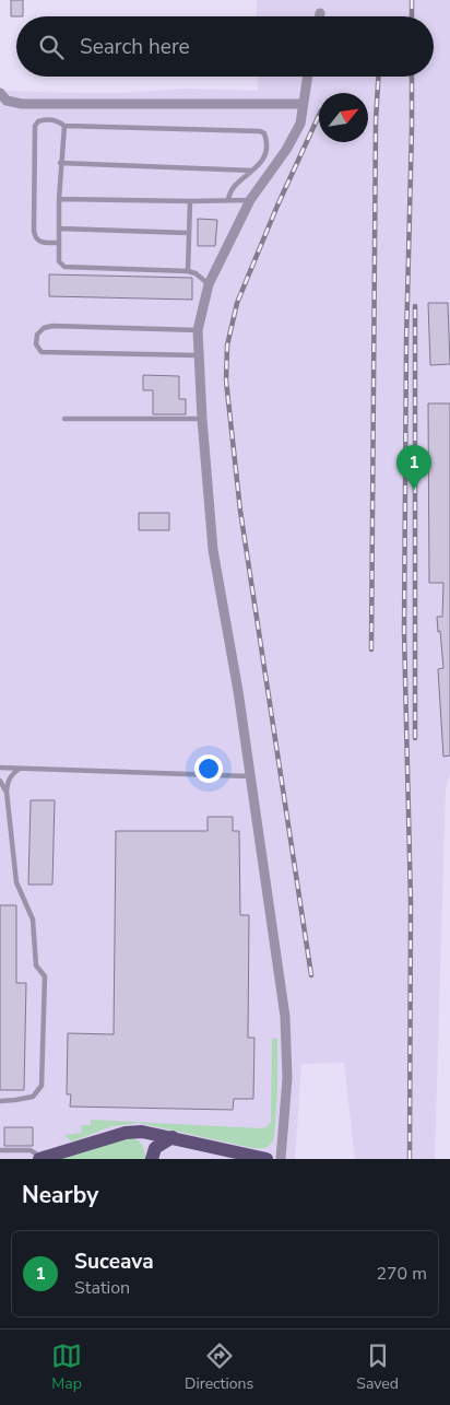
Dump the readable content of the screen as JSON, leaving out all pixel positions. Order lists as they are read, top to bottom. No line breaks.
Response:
{"north":"top right","page":{"search":"Search here","pins":"1","heading":"Nearby","list":[{"mark":"1","name":"Suceava","note":"Station","value":"270 m"}],"nav":["Map","Directions","Saved"]}}
